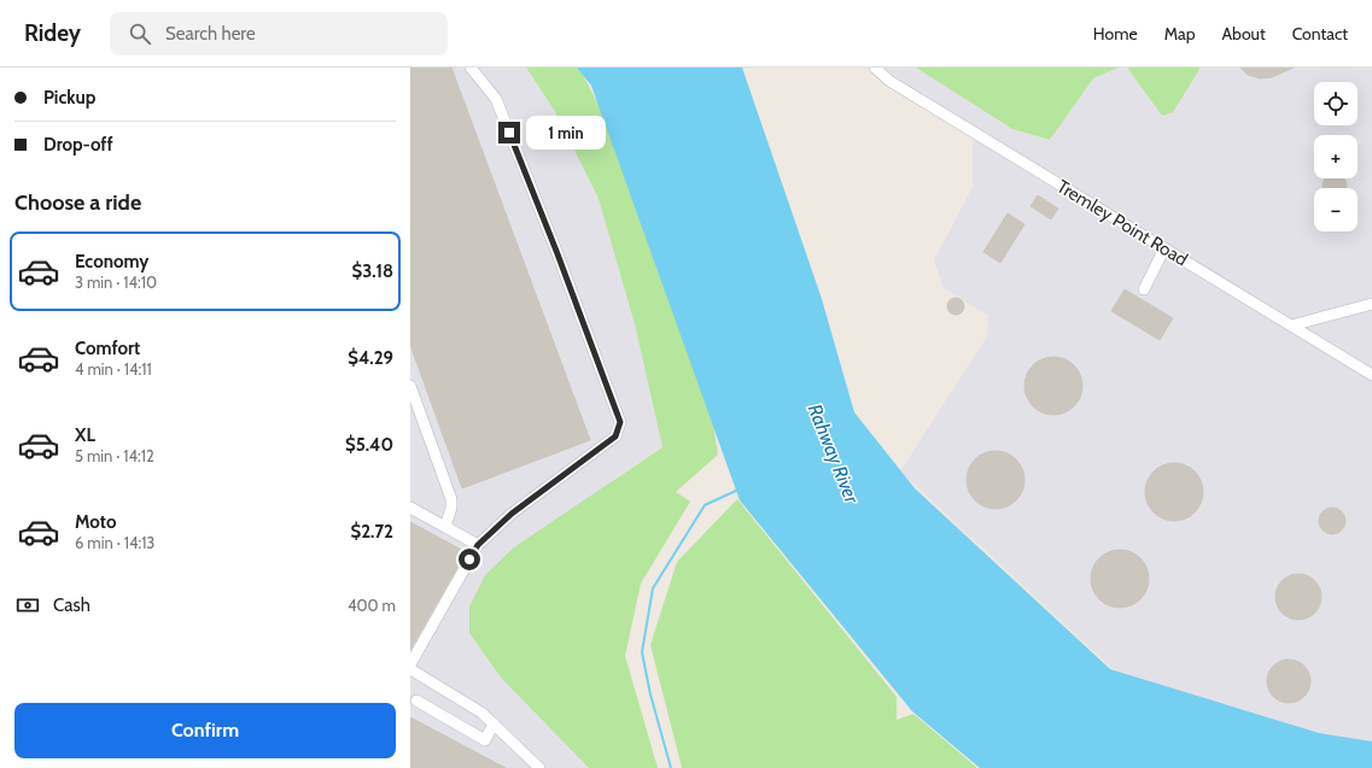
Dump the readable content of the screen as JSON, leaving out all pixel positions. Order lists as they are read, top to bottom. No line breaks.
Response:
{"streets":{"street":["Tremley Point Road"]},"water":["Rahway River"],"page":{"header":"Ridey","search":"Search here","nav":["Home","Map","About","Contact"],"banner":["Pickup","Drop-off"],"map_buttons":["+","−"],"bubble":"1 min","heading":"Choose a ride","list":[{"name":"Economy","note":"3 min · 14:10","value":"$3.18"},{"name":"Comfort","note":"4 min · 14:11","value":"$4.29"},{"name":"XL","note":"5 min · 14:12","value":"$5.40"},{"name":"Moto","note":"6 min · 14:13","value":"$2.72"}],"pay":["Cash","400 m"],"buttons":"Confirm"}}
